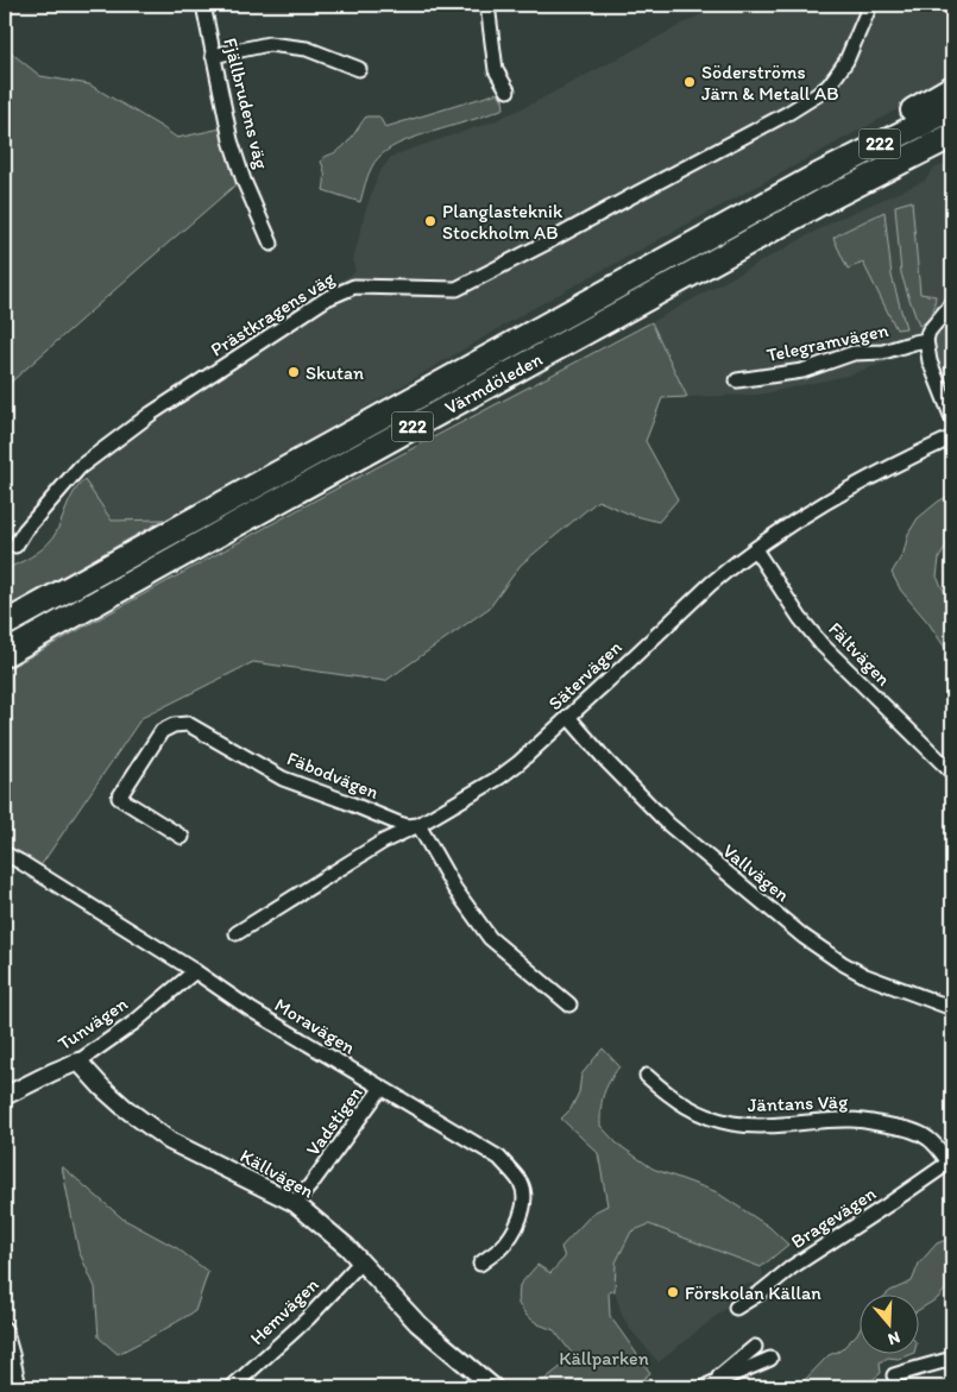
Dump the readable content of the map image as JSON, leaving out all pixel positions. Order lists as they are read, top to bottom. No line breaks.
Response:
{"streets":{"highway":["222","Värmdöleden"],"street":["Fjällbrudens väg","Prästkragens väg","Telegramvägen","Fältvägen","Sätervägen","Fäbodvägen","Vallvägen","Tunvägen","Moravägen","Jäntans Väg","Vadstigen","Källvägen","Bragevägen","Hemvägen"]},"crossings":[["Fältvägen","Sätervägen"],["Sätervägen","Fäbodvägen"],["Sätervägen","Vallvägen"],["Tunvägen","Moravägen"],["Tunvägen","Källvägen"],["Moravägen","Vadstigen"],["Jäntans Väg","Bragevägen"],["Vadstigen","Källvägen"],["Källvägen","Hemvägen"]],"parks":["Källparken"],"places":["Söderströms Järn & Metall AB","Planglasteknik Stockholm AB","Skutan","Förskolan Källan"],"north":"bottom"}
